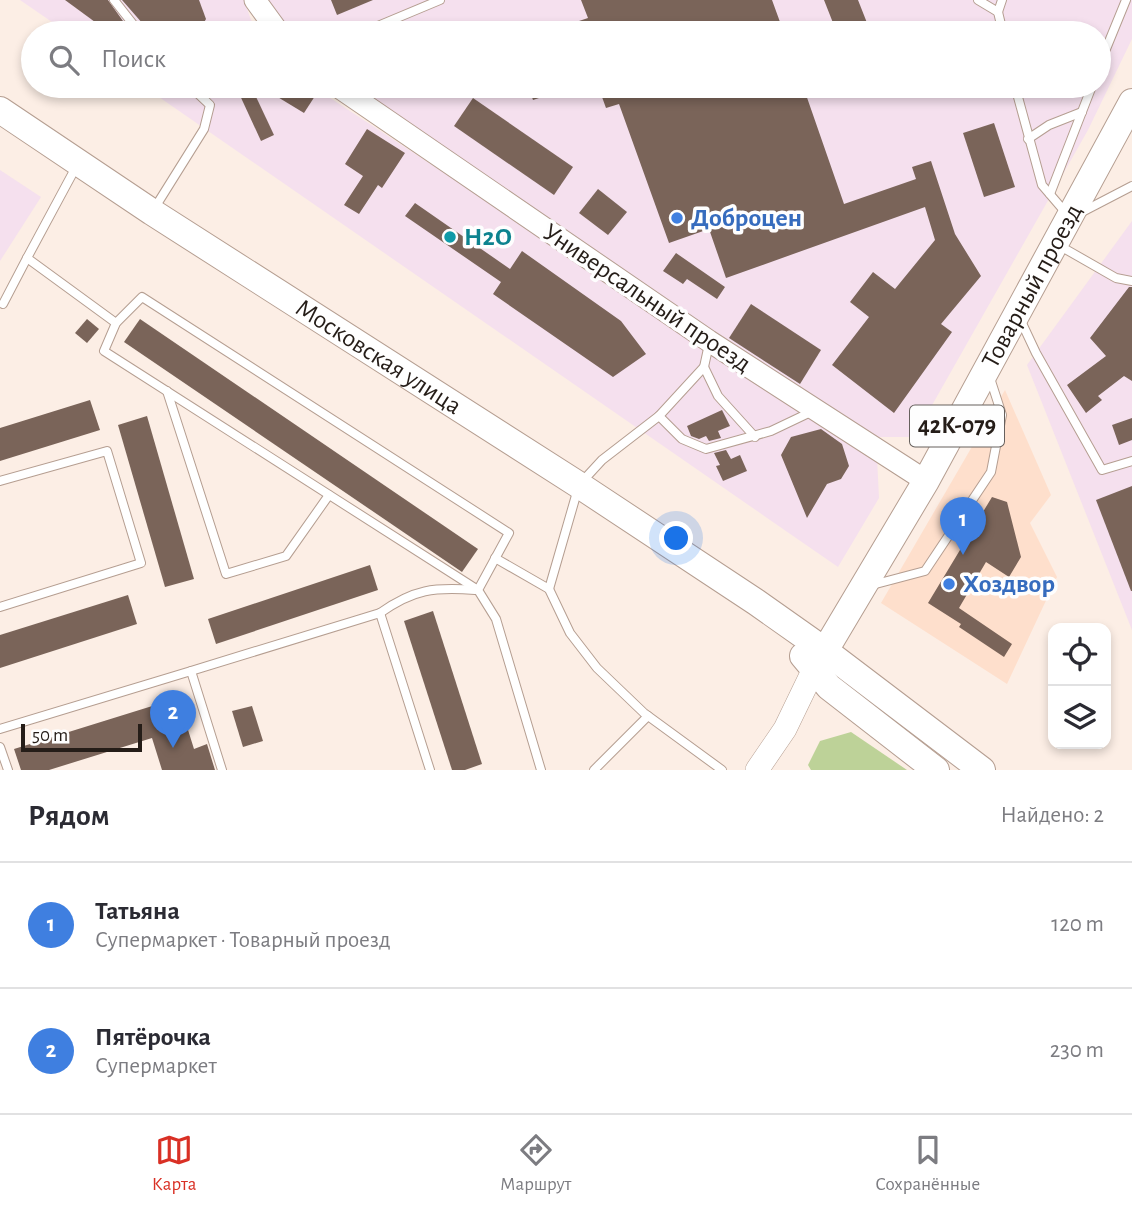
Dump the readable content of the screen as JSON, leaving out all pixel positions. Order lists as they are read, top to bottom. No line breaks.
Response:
{"streets":{"main road":["Товарный проезд","Московская улица","42К-079"],"street":["Универсальный проезд"]},"crossings":[["Товарный проезд","Универсальный проезд"],["Товарный проезд","Московская улица"]],"places":["Доброцен","Н2О","Хоздвор"],"scale_bar":"50 m","page":{"search":"Поиск","pins":["1","2"],"scale":"50 m","heading":["Рядом","Найдено: 2"],"list":[{"mark":"1","name":"Татьяна","note":"Супермаркет · Товарный проезд","value":"120 m"},{"mark":"2","name":"Пятёрочка","note":"Супермаркет","value":"230 m"}],"nav":["Карта","Маршрут","Сохранённые"]}}
